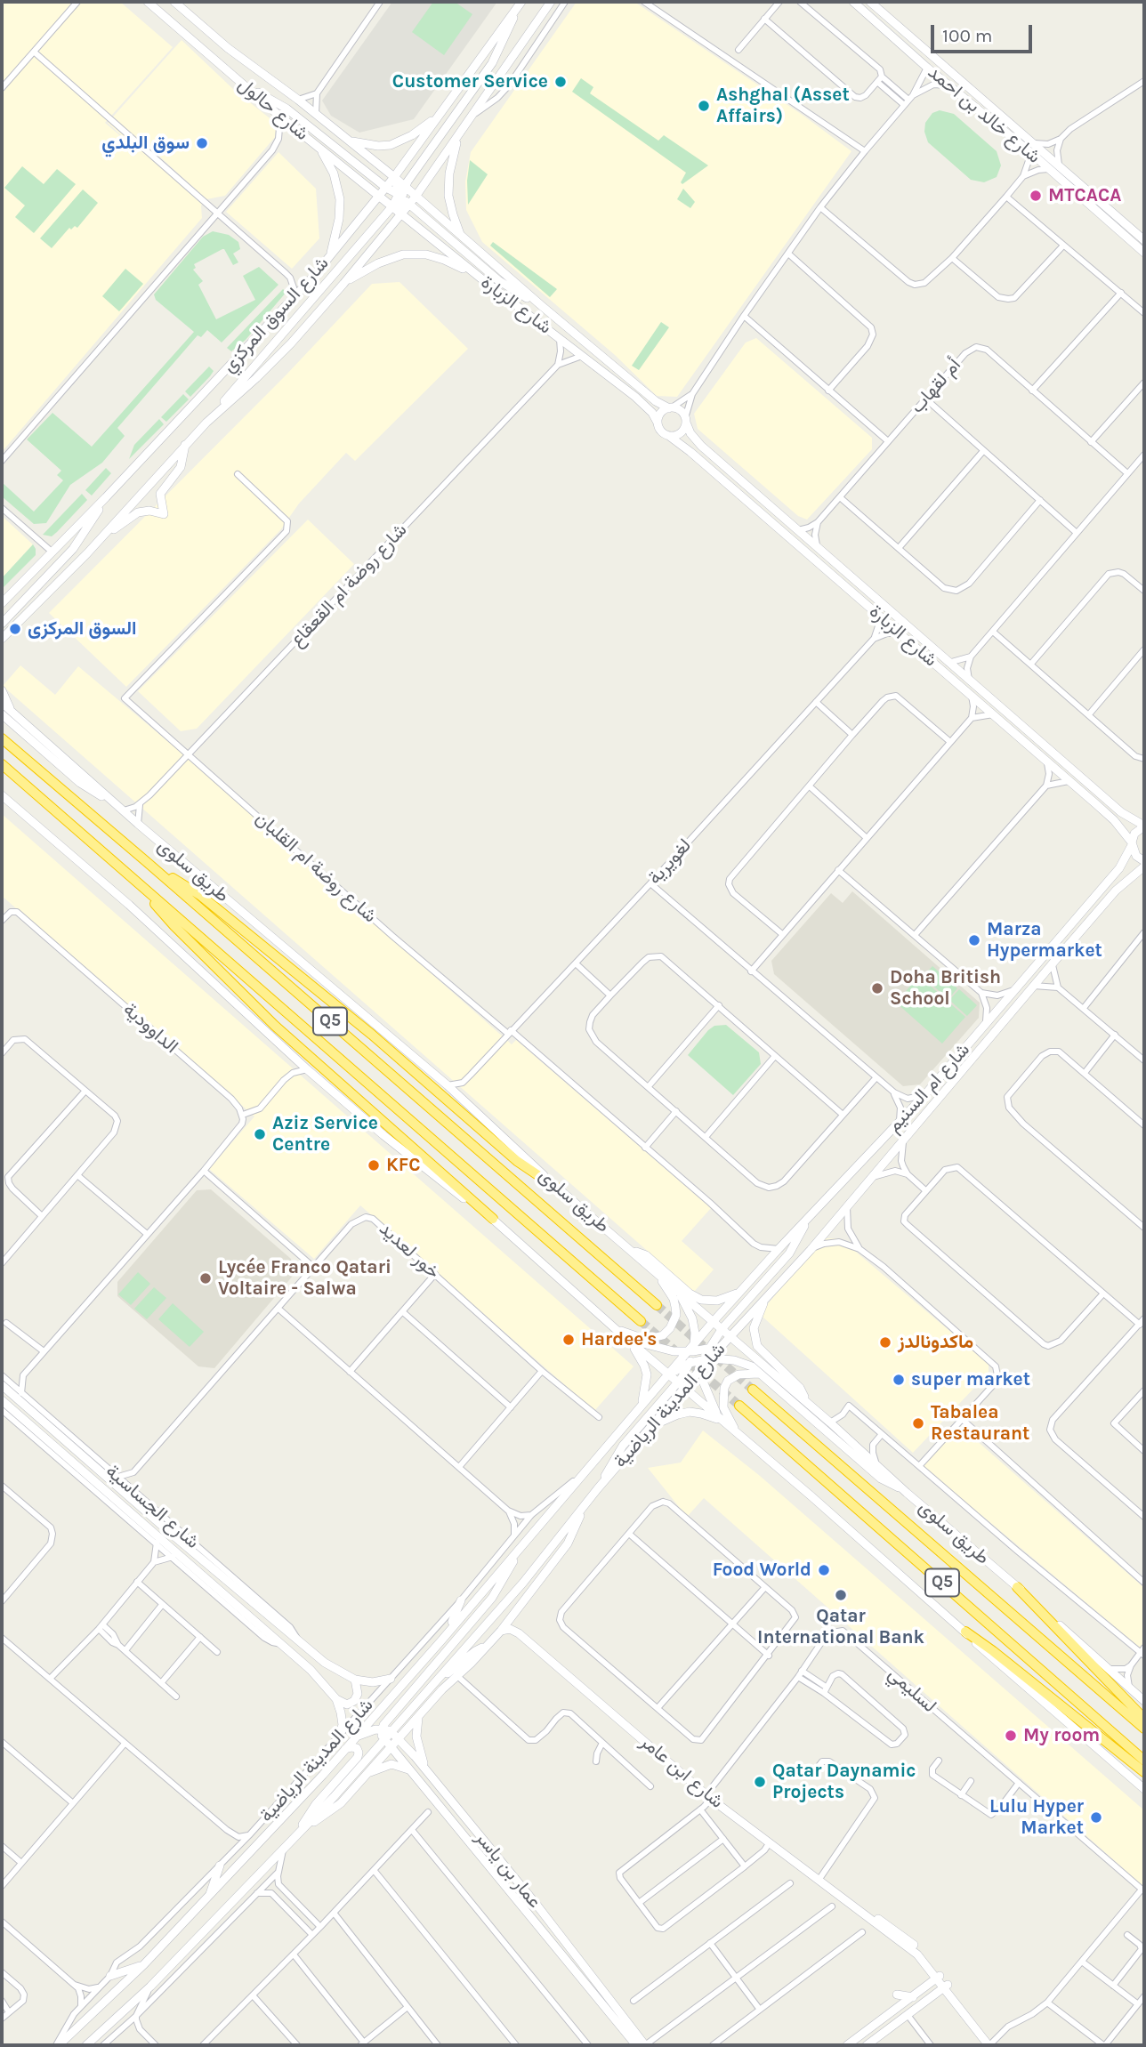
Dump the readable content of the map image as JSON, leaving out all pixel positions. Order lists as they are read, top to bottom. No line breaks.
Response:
{"streets":{"highway":["طريق سلوى","Q5"],"main road":["شارع حالول","شارع خالد بن احمد","شارع الزبارة","شارع السوق المركزي","شارع ام السنيم","شارع المدينة الرياضية","شارع الجساسية","شارع ابن عامر","عمار بن ياسر"],"street":["أم لقهاب","شارع روضة ام القعقاع","لغويرية","شارع روضة ام القلبان","الداوودية","خور لعديد","لسليمي"]},"crossings":[["شارع حالول","شارع الزبارة"],["شارع حالول","شارع السوق المركزي"],["شارع الزبارة","شارع السوق المركزي"],["شارع الزبارة","أم لقهاب"],["شارع الزبارة","شارع روضة ام القعقاع"],["شارع الزبارة","شارع ام السنيم"],["شارع روضة ام القعقاع","شارع روضة ام القلبان"],["شارع روضة ام القعقاع","طريق سلوى"],["لغويرية","شارع روضة ام القلبان"],["شارع روضة ام القلبان","شارع ام السنيم"],["طريق سلوى","شارع ام السنيم"],["طريق سلوى","شارع المدينة الرياضية"],["شارع ام السنيم","شارع المدينة الرياضية"],["شارع المدينة الرياضية","عمار بن ياسر"],["لسليمي","شارع ابن عامر"]],"places":["Customer Service","Ashghal (Asset Affairs)","سوق البلدي","MTCACA","السوق المركزى","Marza Hypermarket","Doha British School","Aziz Service Centre","KFC","Lycée Franco Qatari Voltaire - Salwa","Hardee's","ماكدونالدز","super market","Tabalea Restaurant","Food World","Qatar International Bank","My room","Qatar Daynamic Projects","Lulu Hyper Market"],"scale_bar":"100 m"}
